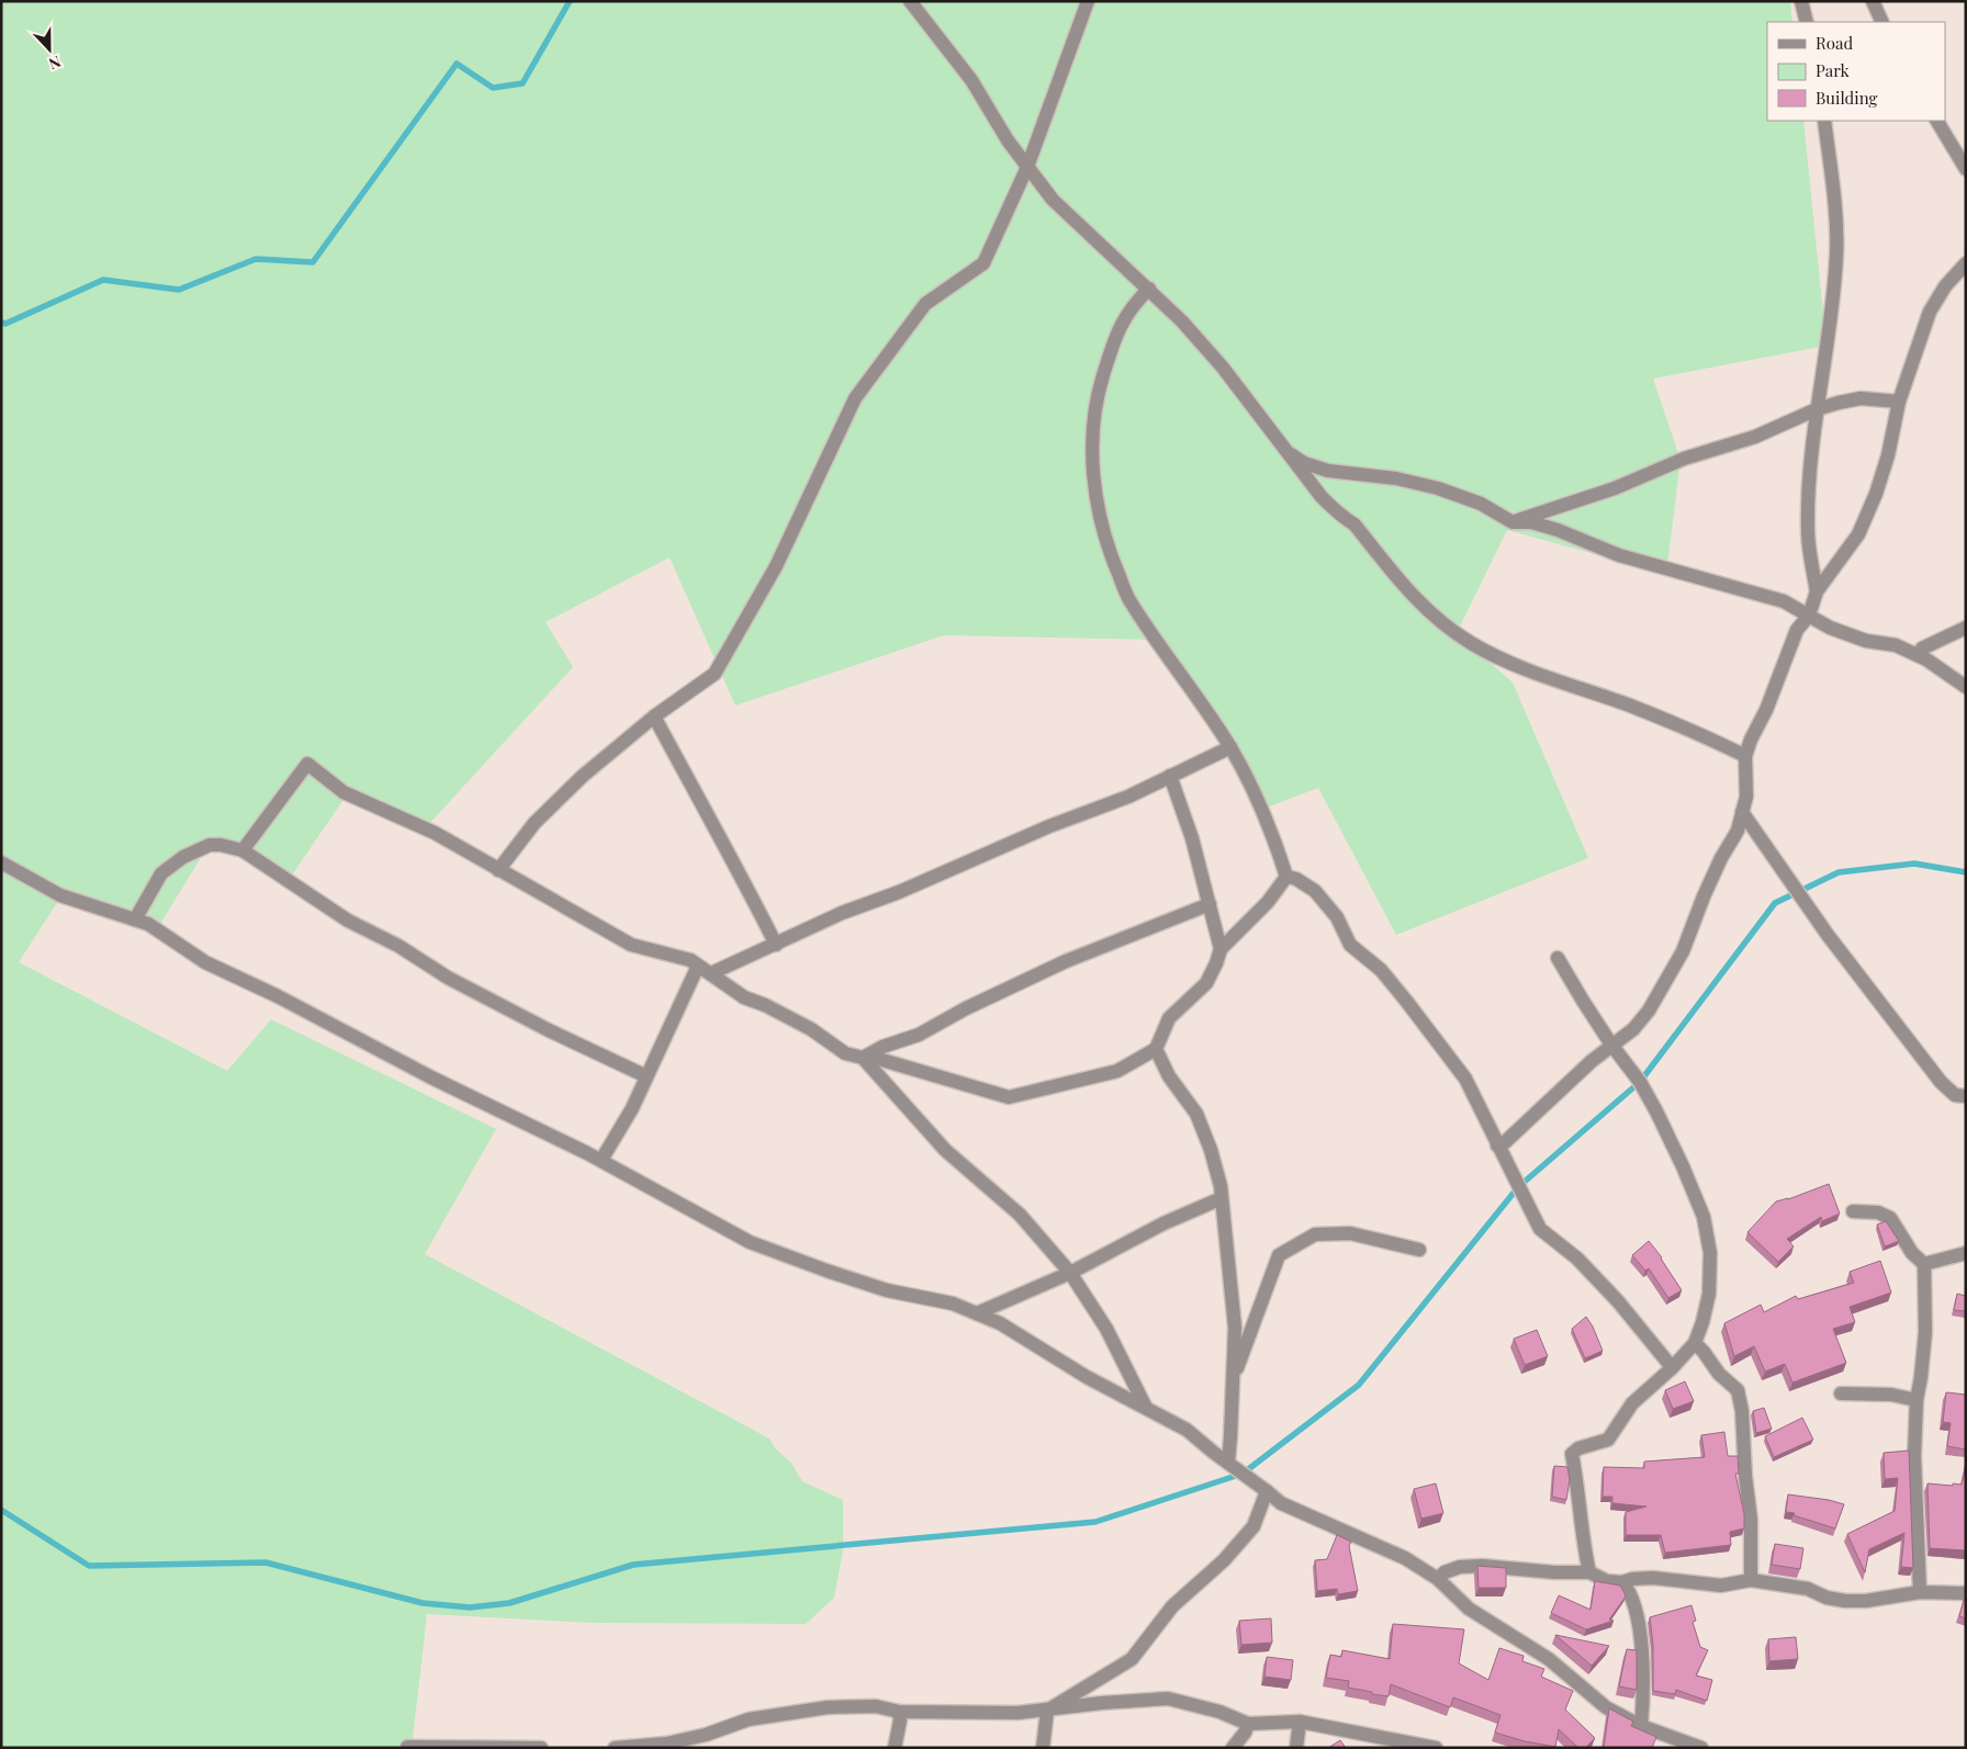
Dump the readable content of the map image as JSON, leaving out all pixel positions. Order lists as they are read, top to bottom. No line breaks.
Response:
{"legend":["Road","Park","Building"],"north":"bottom"}
